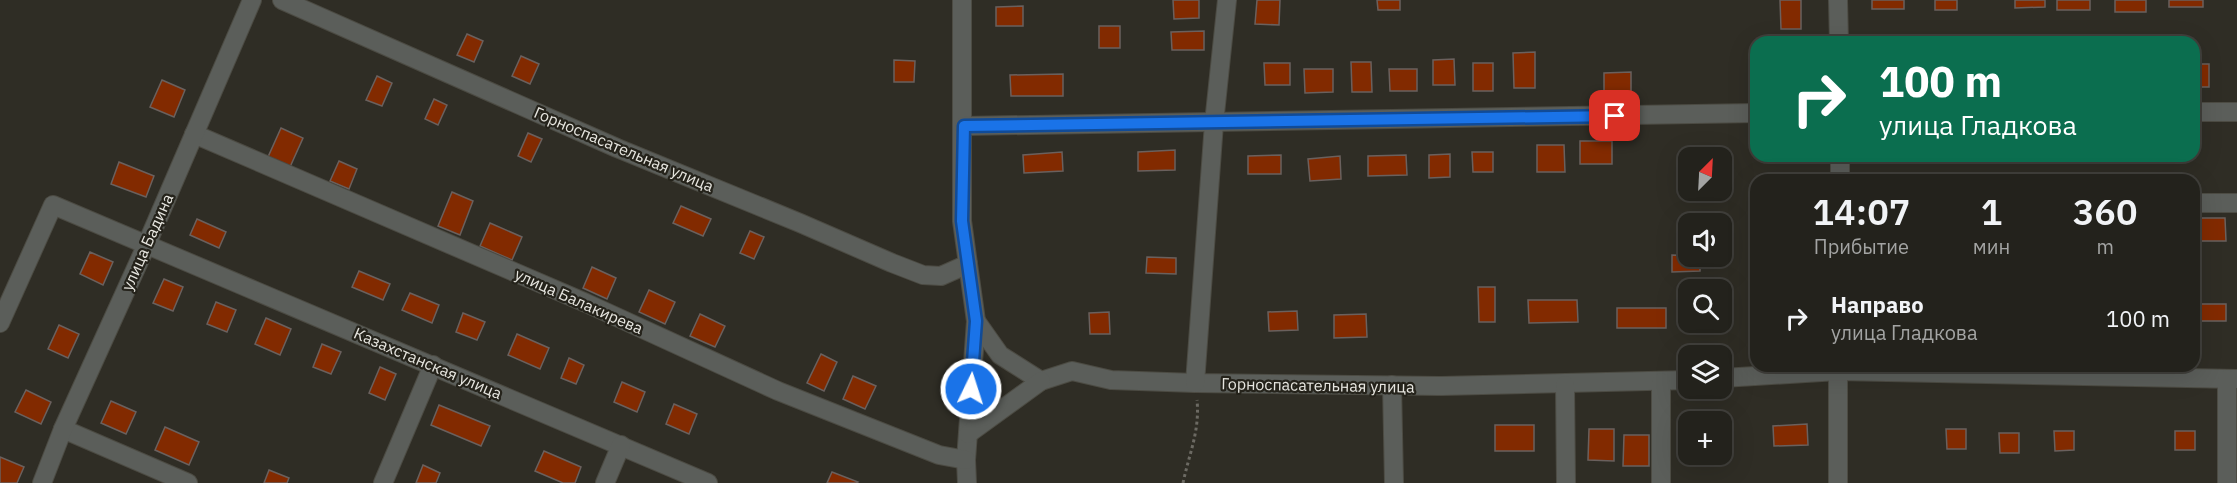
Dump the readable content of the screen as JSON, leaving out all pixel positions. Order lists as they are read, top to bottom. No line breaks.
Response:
{"streets":{"street":["Горноспасательная улица","улица Бадина","улица Балакирева","Казахстанская улица"]},"crossings":[["улица Бадина","улица Балакирева"],["улица Бадина","Казахстанская улица"]],"north":"top right","page":{"turn":["100 m","улица Гладкова"],"map_buttons":"+","eta":["14:07","Прибытие","1","мин","360","m"],"list":[{"name":"Направо","note":"улица Гладкова","value":"100 m"}]}}
